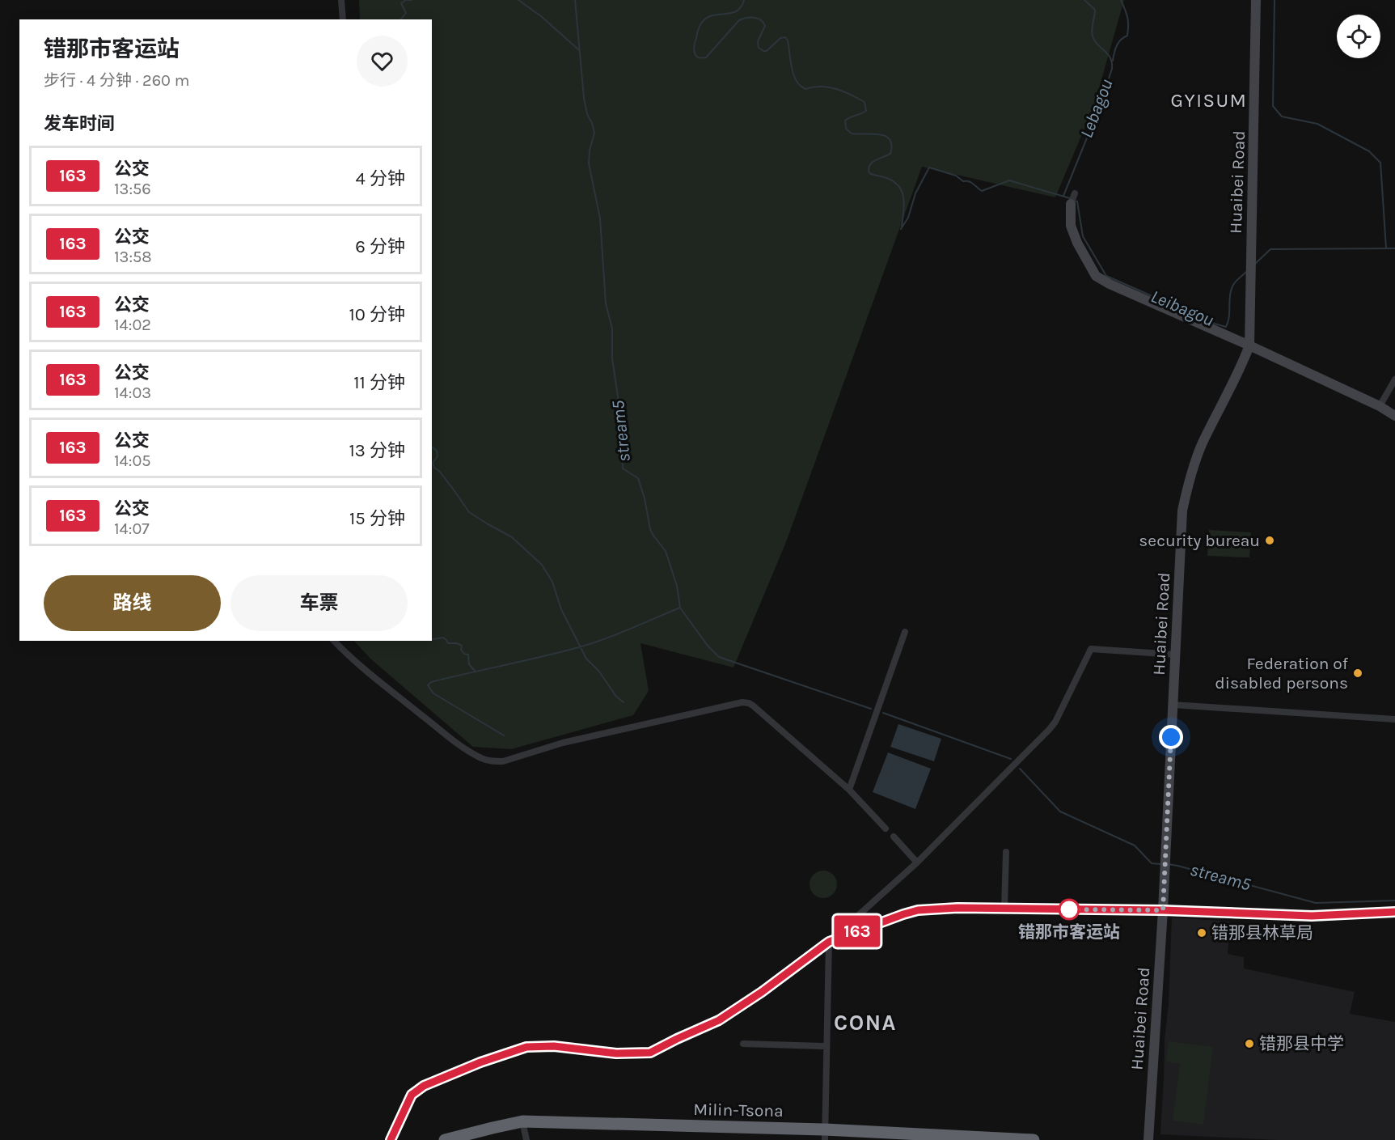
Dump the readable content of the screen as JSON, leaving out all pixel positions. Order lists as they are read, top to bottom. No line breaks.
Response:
{"streets":{"highway":["Milin-Tsona"],"street":["Huaibei Road"]},"districts":["GYISUM","CONA"],"water":["Lebagou","Leibagou","stream5"],"places":["security bureau","Federation of disabled persons","错那市客运站","错那县林草局","错那县中学"],"lines":["bus line 163"],"page":{"on_map":"163","heading":[["错那市客运站","步行 · 4 分钟 · 260 m"],"发车时间"],"list":[{"mark":"163","name":"公交","note":"13:56","value":"4 分钟"},{"mark":"163","name":"公交","note":"13:58","value":"6 分钟"},{"mark":"163","name":"公交","note":"14:02","value":"10 分钟"},{"mark":"163","name":"公交","note":"14:03","value":"11 分钟"},{"mark":"163","name":"公交","note":"14:05","value":"13 分钟"},{"mark":"163","name":"公交","note":"14:07","value":"15 分钟"}],"buttons":["路线","车票"]}}
